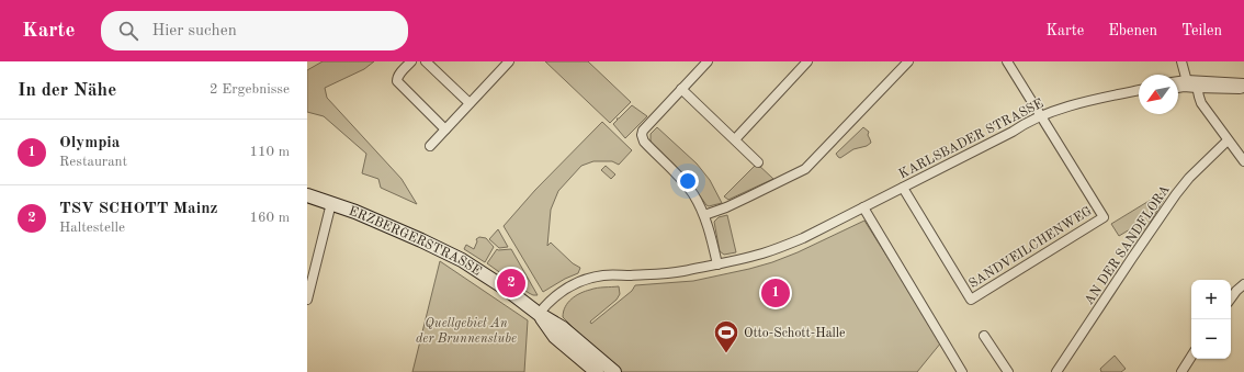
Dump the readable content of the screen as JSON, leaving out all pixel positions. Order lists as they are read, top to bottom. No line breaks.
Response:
{"streets":{"main road":["ERZBERGERSTRASSE"],"street":["KARLSBADER STRASSE","AN DER SANDFLORA","SANDVEILCHENWEG"]},"crossings":[["KARLSBADER STRASSE","ERZBERGERSTRASSE"],["KARLSBADER STRASSE","SANDVEILCHENWEG"]],"parks":["Quellgebiet An der Brunnenstube"],"places":{"sports":["Otto-Schott-Halle"]},"north":"bottom left","page":{"header":"Karte","search":"Hier suchen","nav":["Karte","Ebenen","Teilen"],"heading":["In der Nähe","2 Ergebnisse"],"list":[{"mark":"1","name":"Olympia","note":"Restaurant","value":"110 m"},{"mark":"2","name":"TSV SCHOTT Mainz","note":"Haltestelle","value":"160 m"}],"pins":["2","1"],"map_buttons":["+","−"]}}
